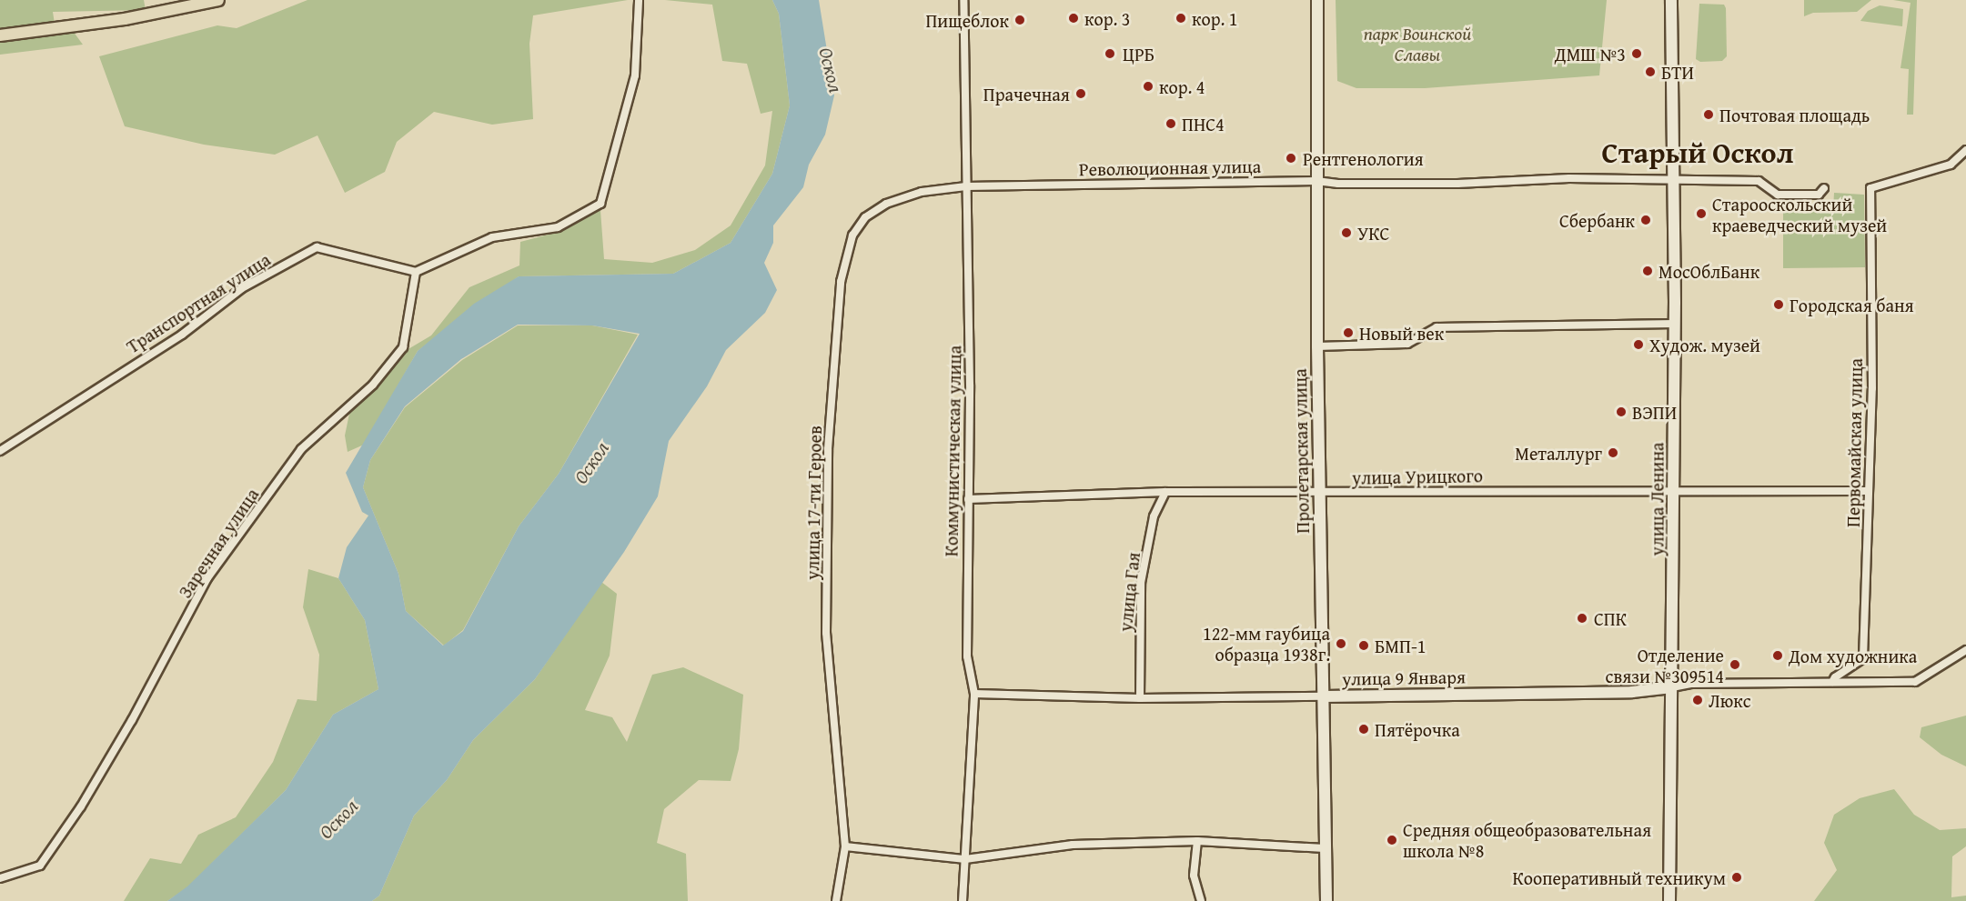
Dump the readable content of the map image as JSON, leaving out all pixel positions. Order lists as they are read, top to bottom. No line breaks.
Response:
{"streets":{"main road":["Пролетарская улица","улица Ленина","улица 9 Января"],"street":["Революционная улица","Транспортная улица","Первомайская улица","Коммунистическая улица","улица Урицкого","улица 17-ти Героев","Заречная улица","улица Гая"]},"crossings":[["Революционная улица","Коммунистическая улица"],["Революционная улица","Пролетарская улица"],["Революционная улица","улица Ленина"],["Революционная улица","улица 17-ти Героев"],["Транспортная улица","Заречная улица"],["Первомайская улица","улица Урицкого"],["Первомайская улица","улица 9 Января"],["Коммунистическая улица","улица Урицкого"],["Коммунистическая улица","улица 17-ти Героев"],["Коммунистическая улица","улица 9 Января"],["Пролетарская улица","улица Урицкого"],["Пролетарская улица","улица 9 Января"],["улица Урицкого","улица Ленина"],["улица Урицкого","улица Гая"],["улица Ленина","улица 9 Января"],["улица Гая","улица 9 Января"]],"districts":["Старый Оскол"],"water":["Оскол"],"parks":["парк Воинской Славы"],"places":["кор. 3","кор. 1","Пищеблок","ЦРБ","ДМШ №3","БТИ","кор. 4","Прачечная","Почтовая площадь","ПНС4","Рентгенология","Старооскольский краеведческий музей","Сбербанк","УКС","МосОблБанк","Городская баня","Новый век","Худож. музей","ВЭПИ","Металлург","СПК","122-мм гаубица образца 1938г.","БМП-1","Дом художника","Отделение связи №309514","Люкс","Пятёрочка","Средняя общеобразовательная школа №8","Кооперативный техникум"]}
